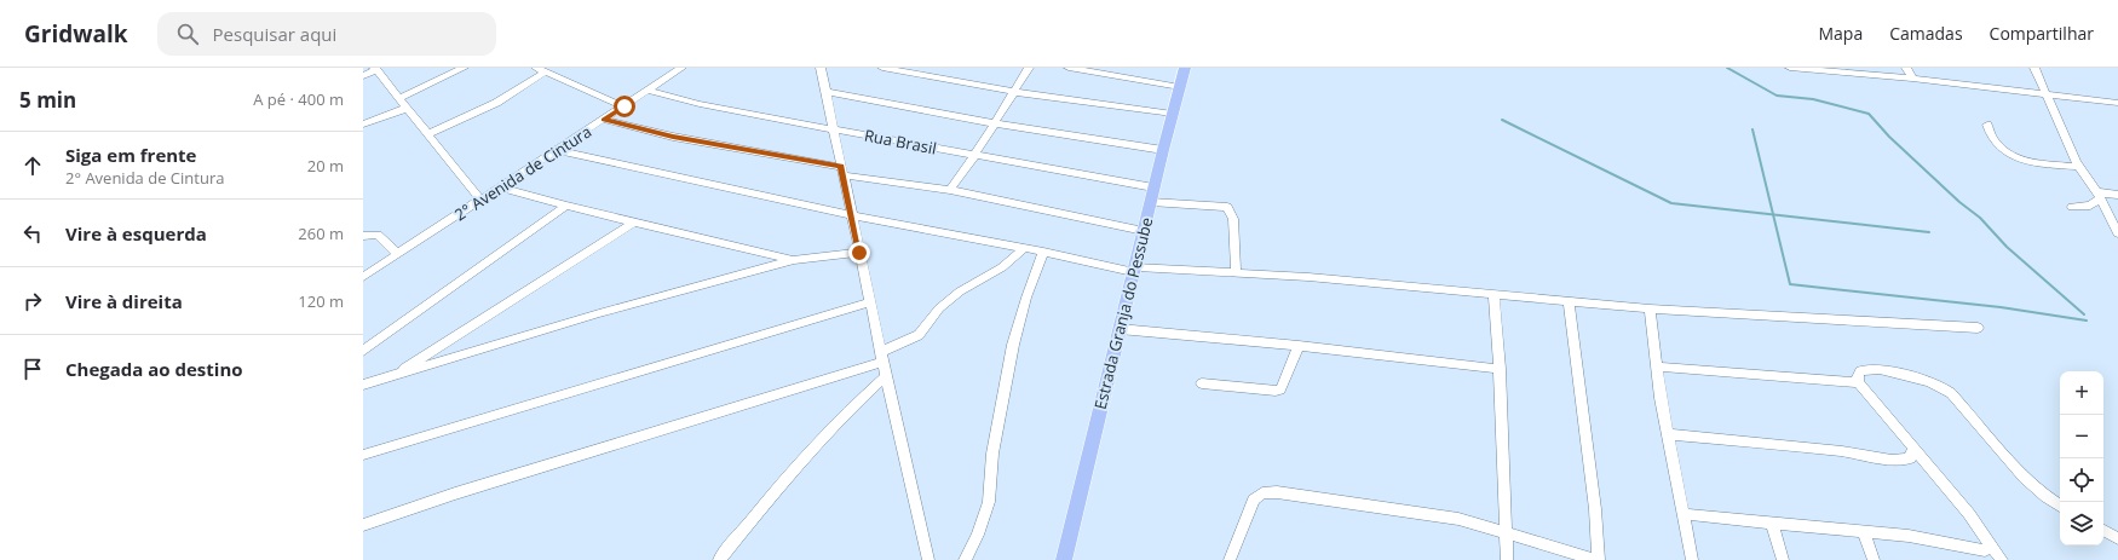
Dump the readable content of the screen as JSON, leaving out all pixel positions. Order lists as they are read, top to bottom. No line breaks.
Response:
{"streets":{"main road":["Estrada Granja do Pessube"],"street":["Rua Brasil","2° Avenida de Cintura"]},"crossings":[["Rua Brasil","2° Avenida de Cintura"],["Rua Brasil","Estrada Granja do Pessube"]],"page":{"header":"Gridwalk","search":"Pesquisar aqui","nav":["Mapa","Camadas","Compartilhar"],"heading":["5 min","A pé · 400 m"],"list":[["Siga em frente","2° Avenida de Cintura","20 m"],["Vire à esquerda","260 m"],["Vire à direita","120 m"],"Chegada ao destino"],"map_buttons":["+","−"]}}
